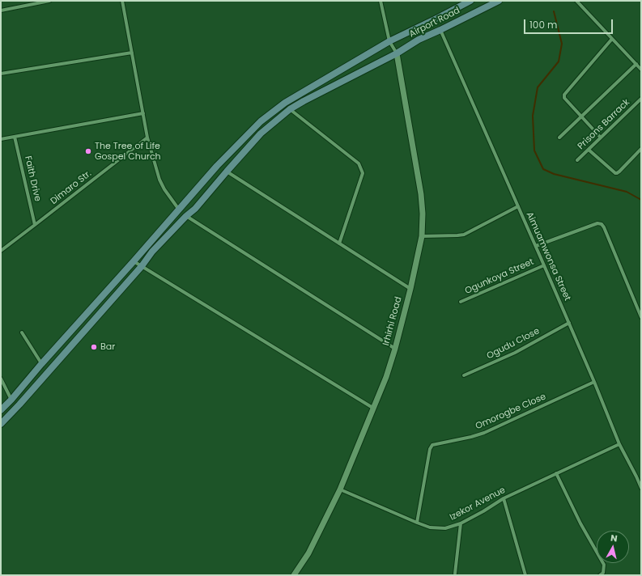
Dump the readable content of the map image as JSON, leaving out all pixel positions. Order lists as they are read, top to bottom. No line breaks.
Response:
{"streets":{"main road":["Airport Road"],"street":["Prisons Barrack","Faith Drive","Dimaro Str.","Aimuamwonsa Street","Ogunkoya Street","Irhirhi Road","Ogudu Close","Omorogbe Close","Izekor Avenue"]},"crossings":[["Airport Road","Aimuamwonsa Street"],["Airport Road","Irhirhi Road"],["Faith Drive","Dimaro Str."],["Aimuamwonsa Street","Ogunkoya Street"],["Aimuamwonsa Street","Ogudu Close"],["Aimuamwonsa Street","Omorogbe Close"],["Aimuamwonsa Street","Izekor Avenue"],["Irhirhi Road","Izekor Avenue"],["Omorogbe Close","Izekor Avenue"]],"places":["The Tree of Life Gospel Church","Bar"],"scale_bar":"100 m","north":"top"}
